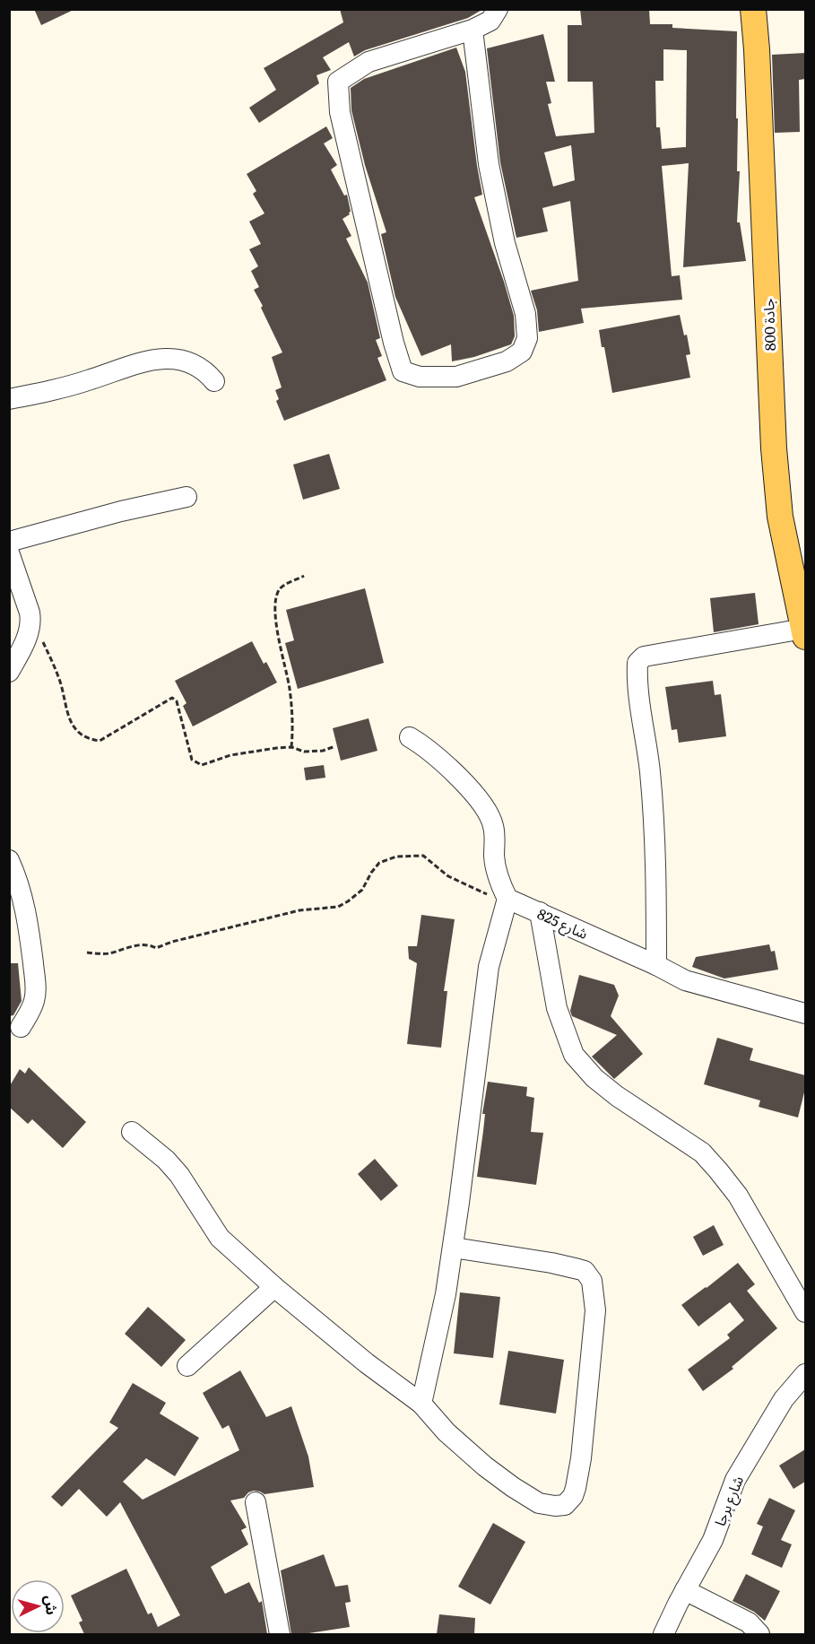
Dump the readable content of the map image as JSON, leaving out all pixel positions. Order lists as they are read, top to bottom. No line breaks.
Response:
{"streets":{"main road":["جادة 800"],"street":["شارع 825","شارع برجا"]},"north":"right"}
